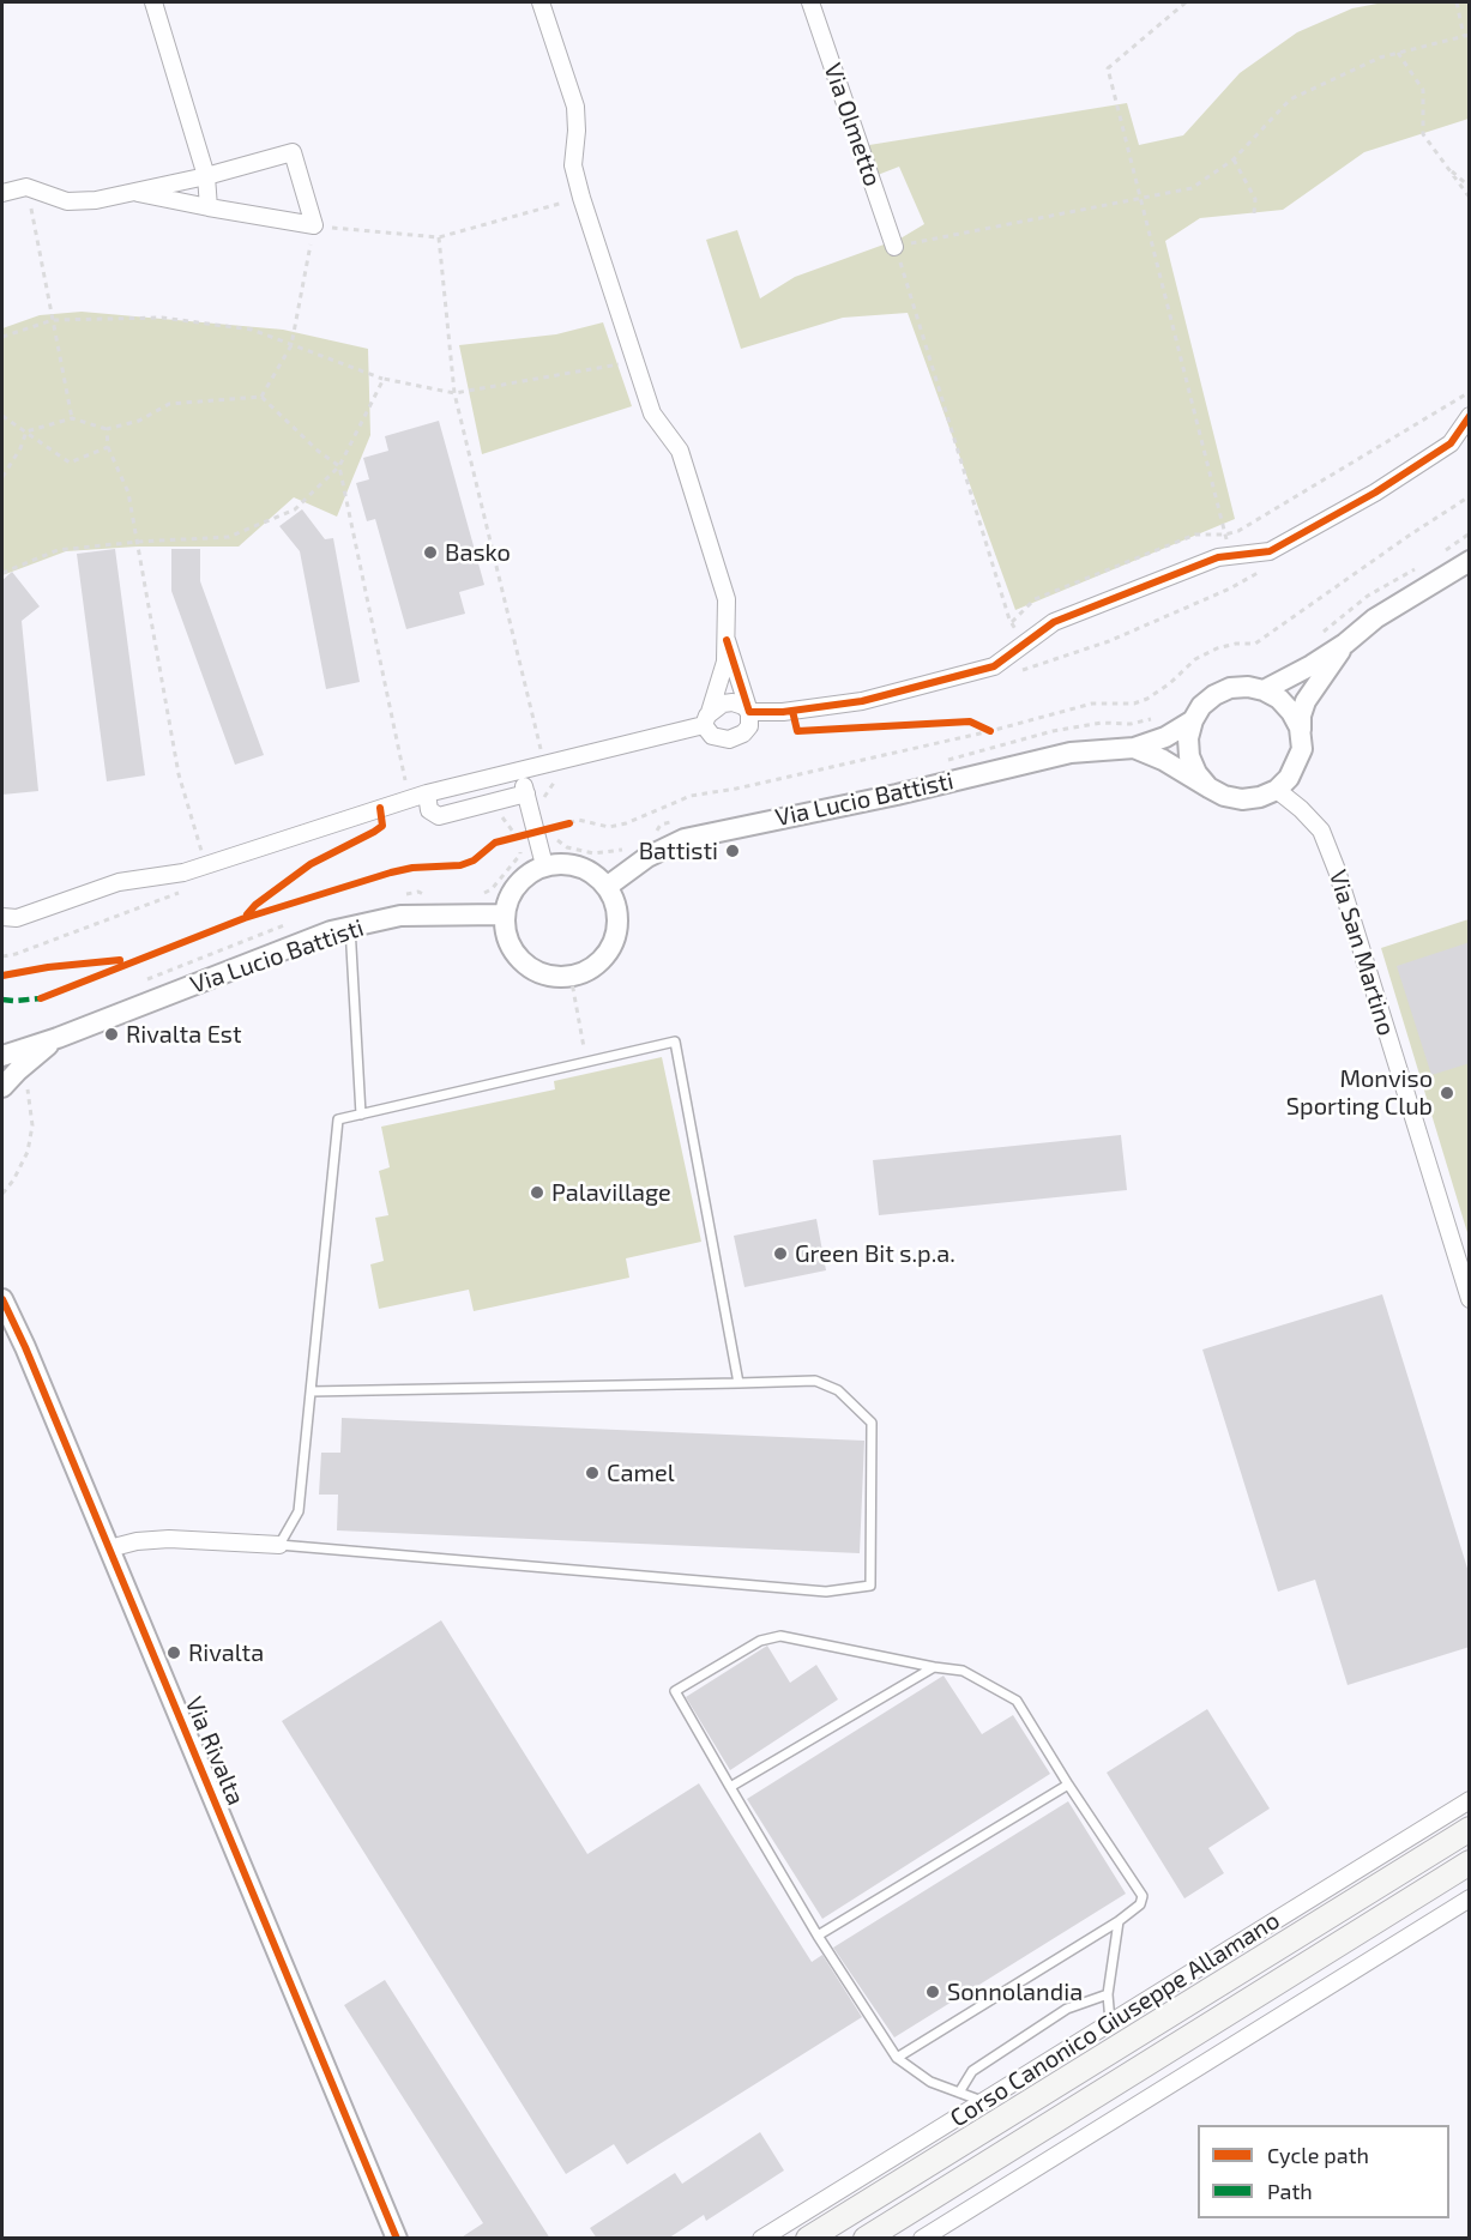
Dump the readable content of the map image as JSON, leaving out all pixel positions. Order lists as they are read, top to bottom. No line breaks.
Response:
{"streets":{"main road":["Corso Canonico Giuseppe Allamano"],"street":["Via Olmetto","Via Lucio Battisti","Via San Martino","Via Rivalta"]},"crossings":[["Via Lucio Battisti","Via San Martino"]],"places":["Basko","Battisti","Rivalta Est","Monviso Sporting Club","Palavillage","Green Bit s.p.a.","Camel","Rivalta","Sonnolandia"],"legend":["Cycle path","Path"]}
